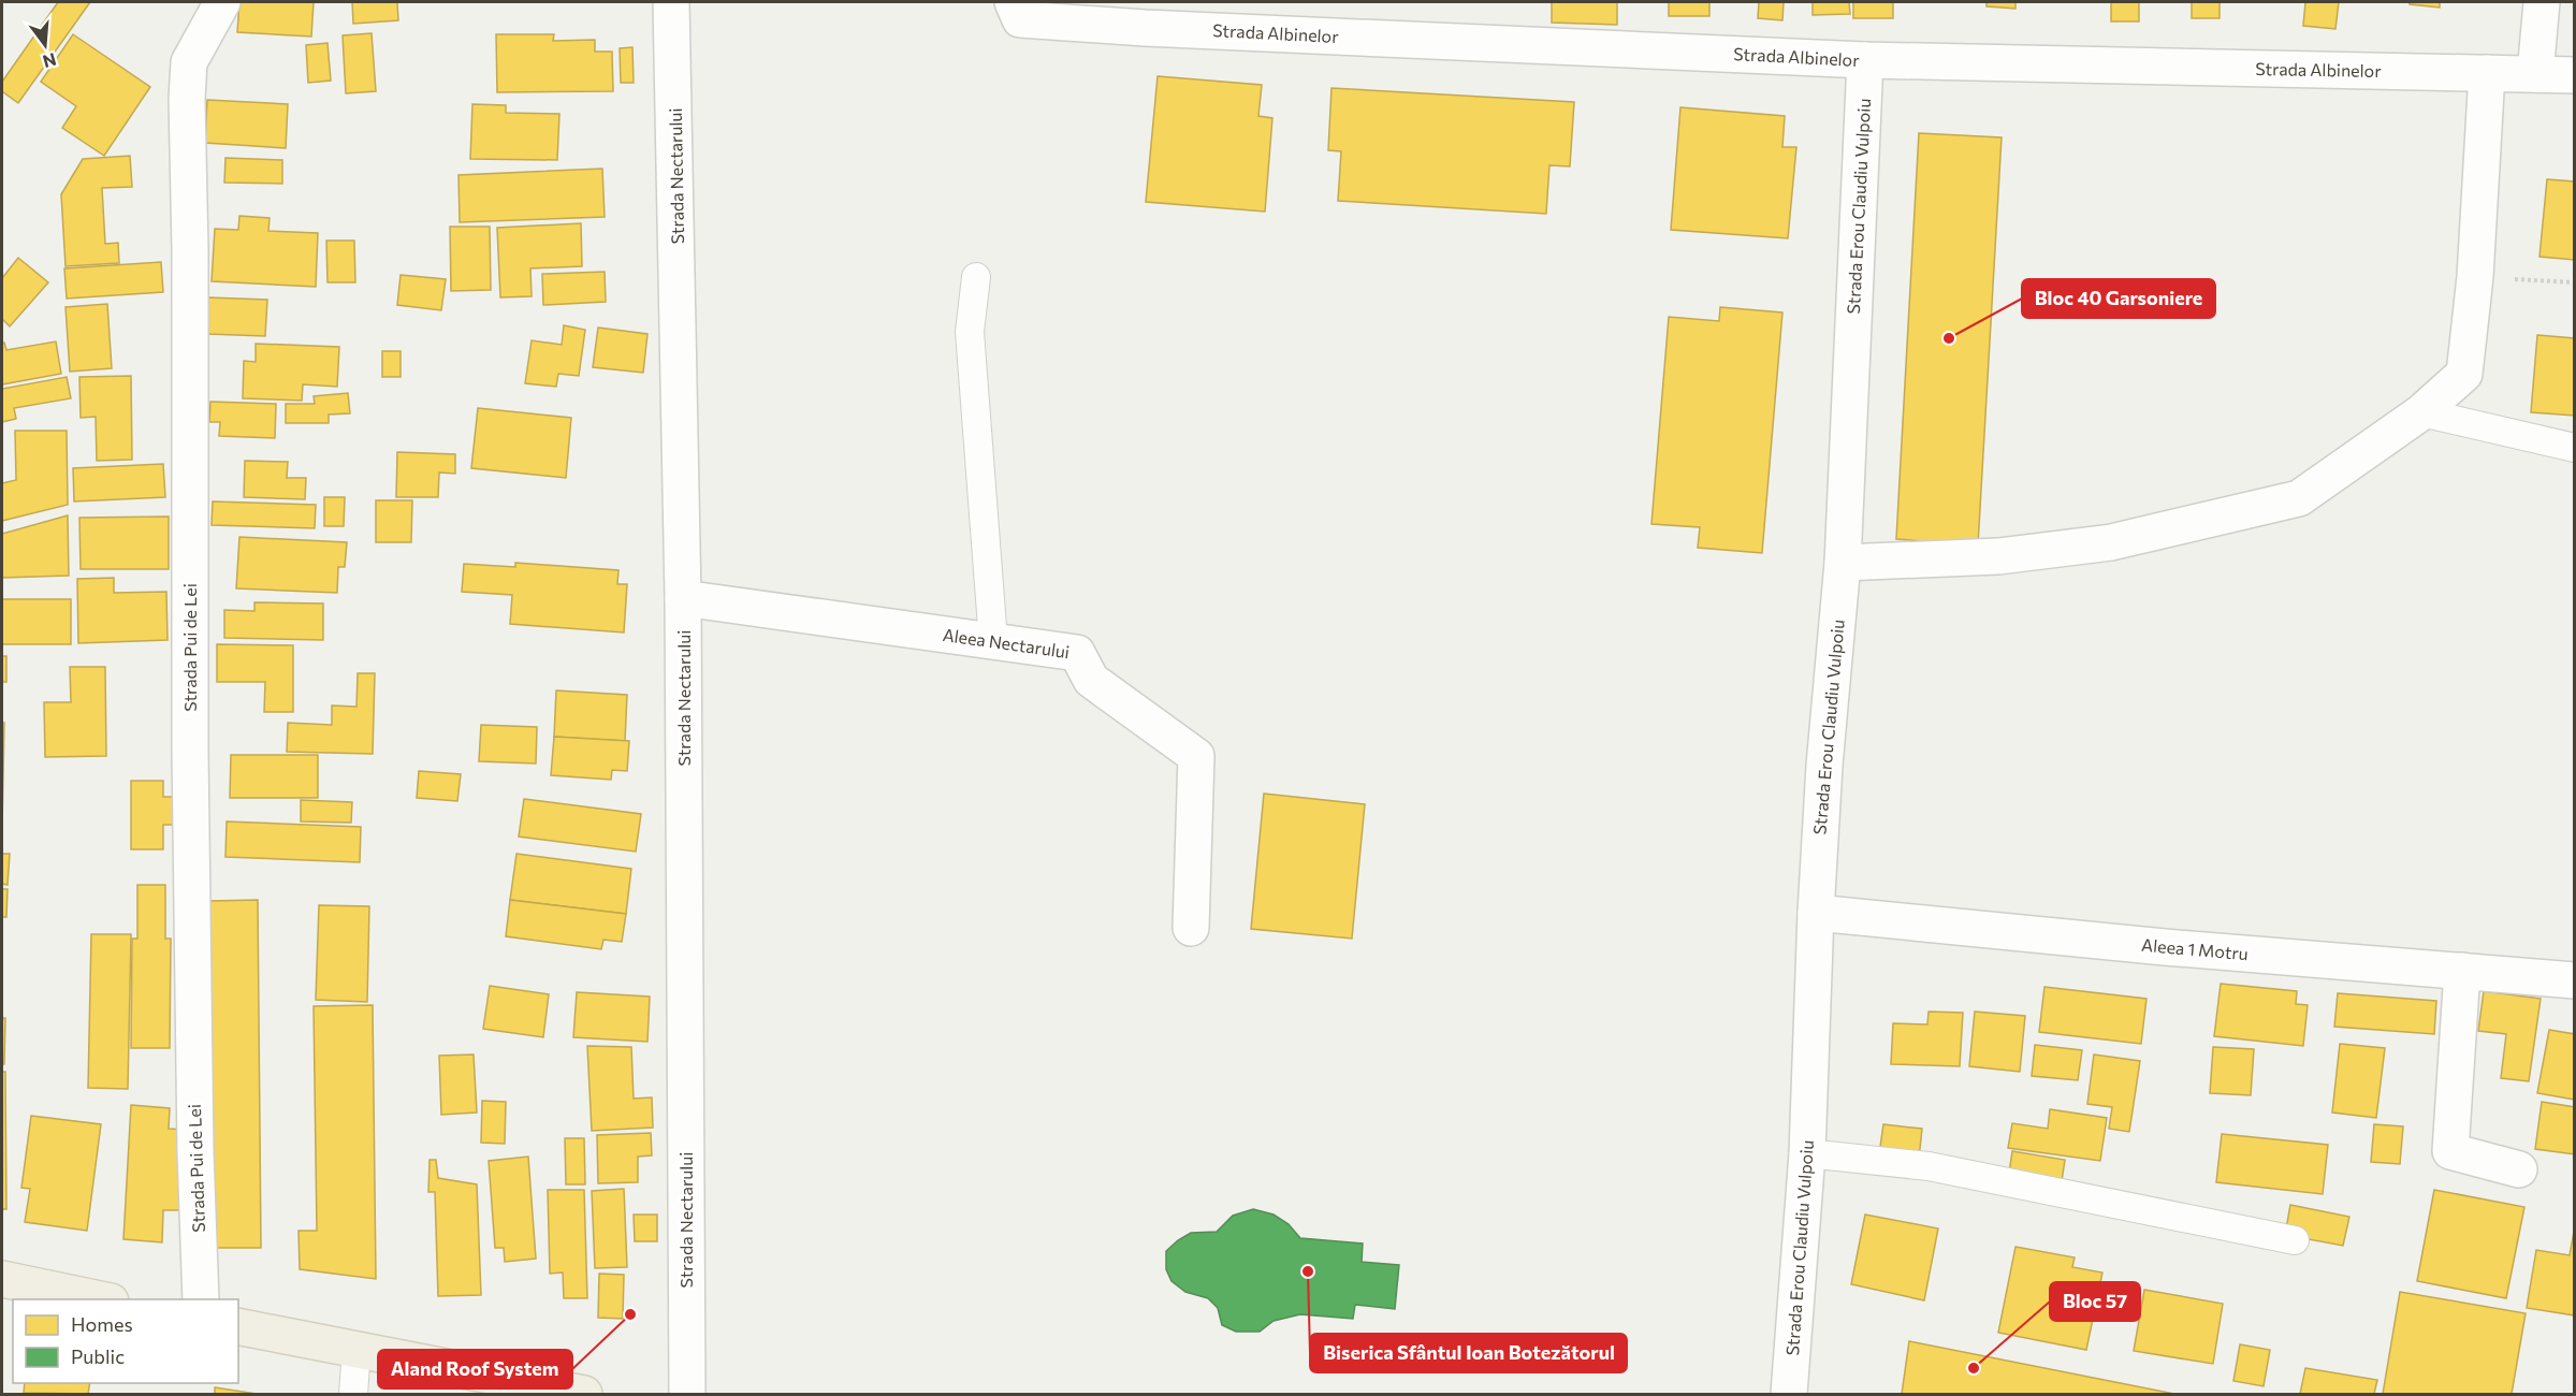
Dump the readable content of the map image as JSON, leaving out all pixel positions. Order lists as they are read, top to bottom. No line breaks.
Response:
{"streets":{"street":["Strada Albinelor","Strada Nectarului","Strada Erou Claudiu Vulpoiu","Aleea Nectarului","Strada Pui de Lei","Aleea 1 Motru"]},"crossings":[["Strada Albinelor","Strada Erou Claudiu Vulpoiu"],["Strada Nectarului","Aleea Nectarului"],["Strada Erou Claudiu Vulpoiu","Aleea 1 Motru"]],"places":["Bloc 40 Garsoniere","Biserica Sfântul Ioan Botezătorul","Aland Roof System","Bloc 57"],"legend":["Homes","Public"],"north":"bottom"}
